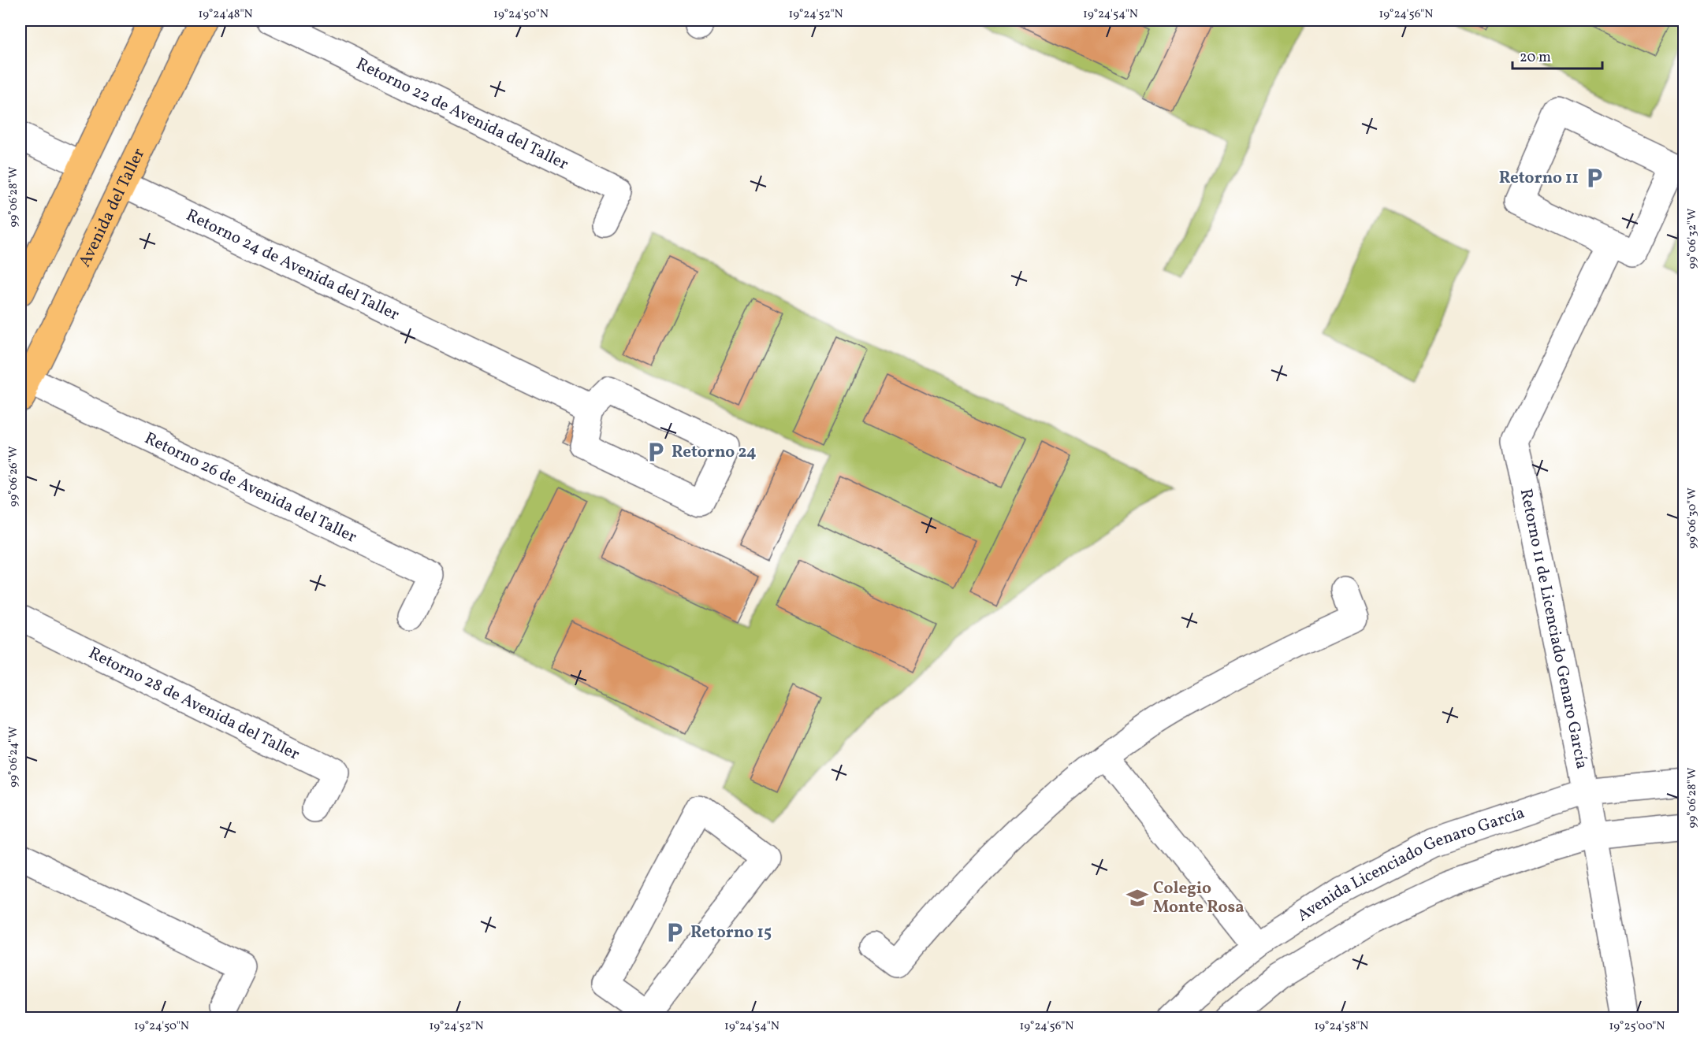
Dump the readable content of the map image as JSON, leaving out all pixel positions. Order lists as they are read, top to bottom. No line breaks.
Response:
{"streets":{"main road":["Avenida del Taller"],"street":["Retorno 22 de Avenida del Taller","Retorno 24 de Avenida del Taller","Retorno 26 de Avenida del Taller","Retorno 11 de Licenciado Genaro García","Retorno 28 de Avenida del Taller","Avenida Licenciado Genaro García"]},"crossings":[["Avenida del Taller","Retorno 24 de Avenida del Taller"],["Avenida del Taller","Retorno 26 de Avenida del Taller"],["Retorno 11 de Licenciado Genaro García","Avenida Licenciado Genaro García"]],"places":{"parking":["Retorno 11","Retorno 24","Retorno 15"],"school or university":["Colegio Monte Rosa"]},"scale_bar":"20 m","coordinates":["19°24'48\"N","19°24'50\"N","19°24'52\"N","19°24'54\"N","19°24'56\"N","99°06'28\"W","99°06'32\"W","99°06'26\"W","99°06'30\"W","99°06'24\"W","19°24'58\"N","19°25'00\"N"]}
